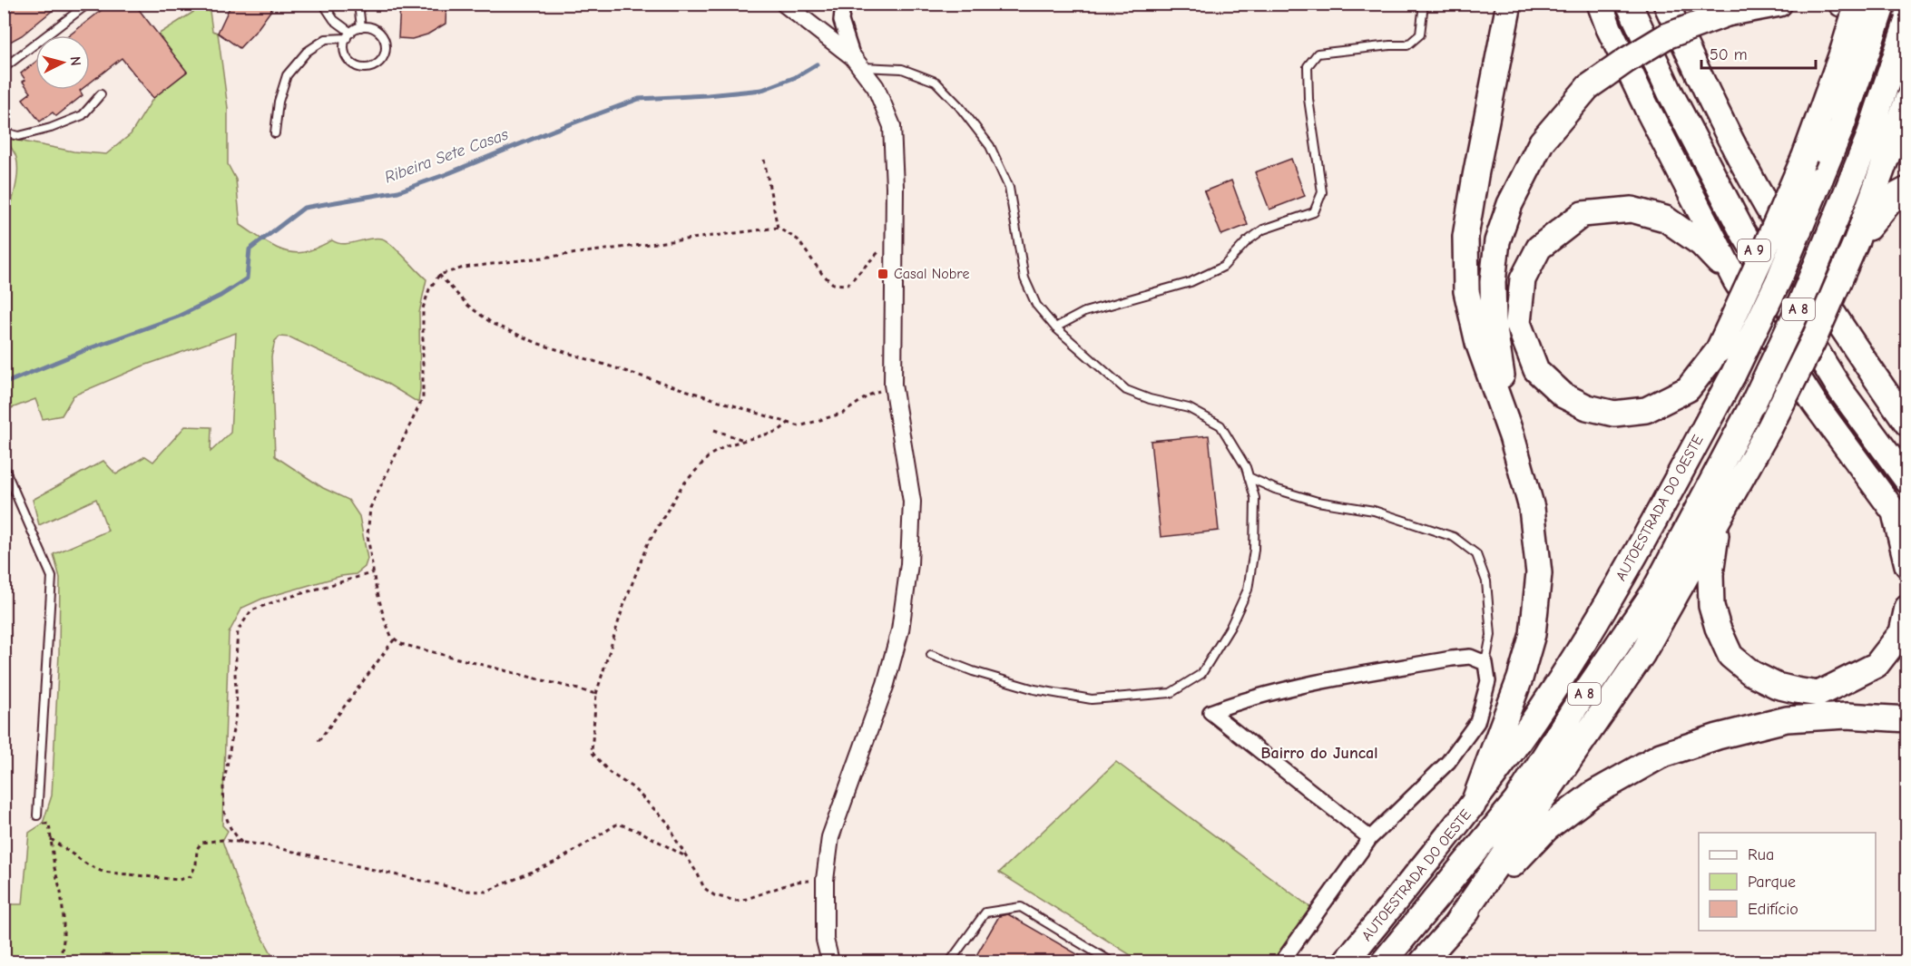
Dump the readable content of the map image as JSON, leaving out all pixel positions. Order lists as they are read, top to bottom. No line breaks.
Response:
{"streets":{"highway":["A 9","A 8","AUTOESTRADA DO OESTE"]},"districts":["Bairro do Juncal"],"water":["Ribeira Sete Casas"],"places":{"transit":["Casal Nobre"]},"legend":["Rua","Parque","Edifício"],"scale_bar":"50 m","north":"right"}
